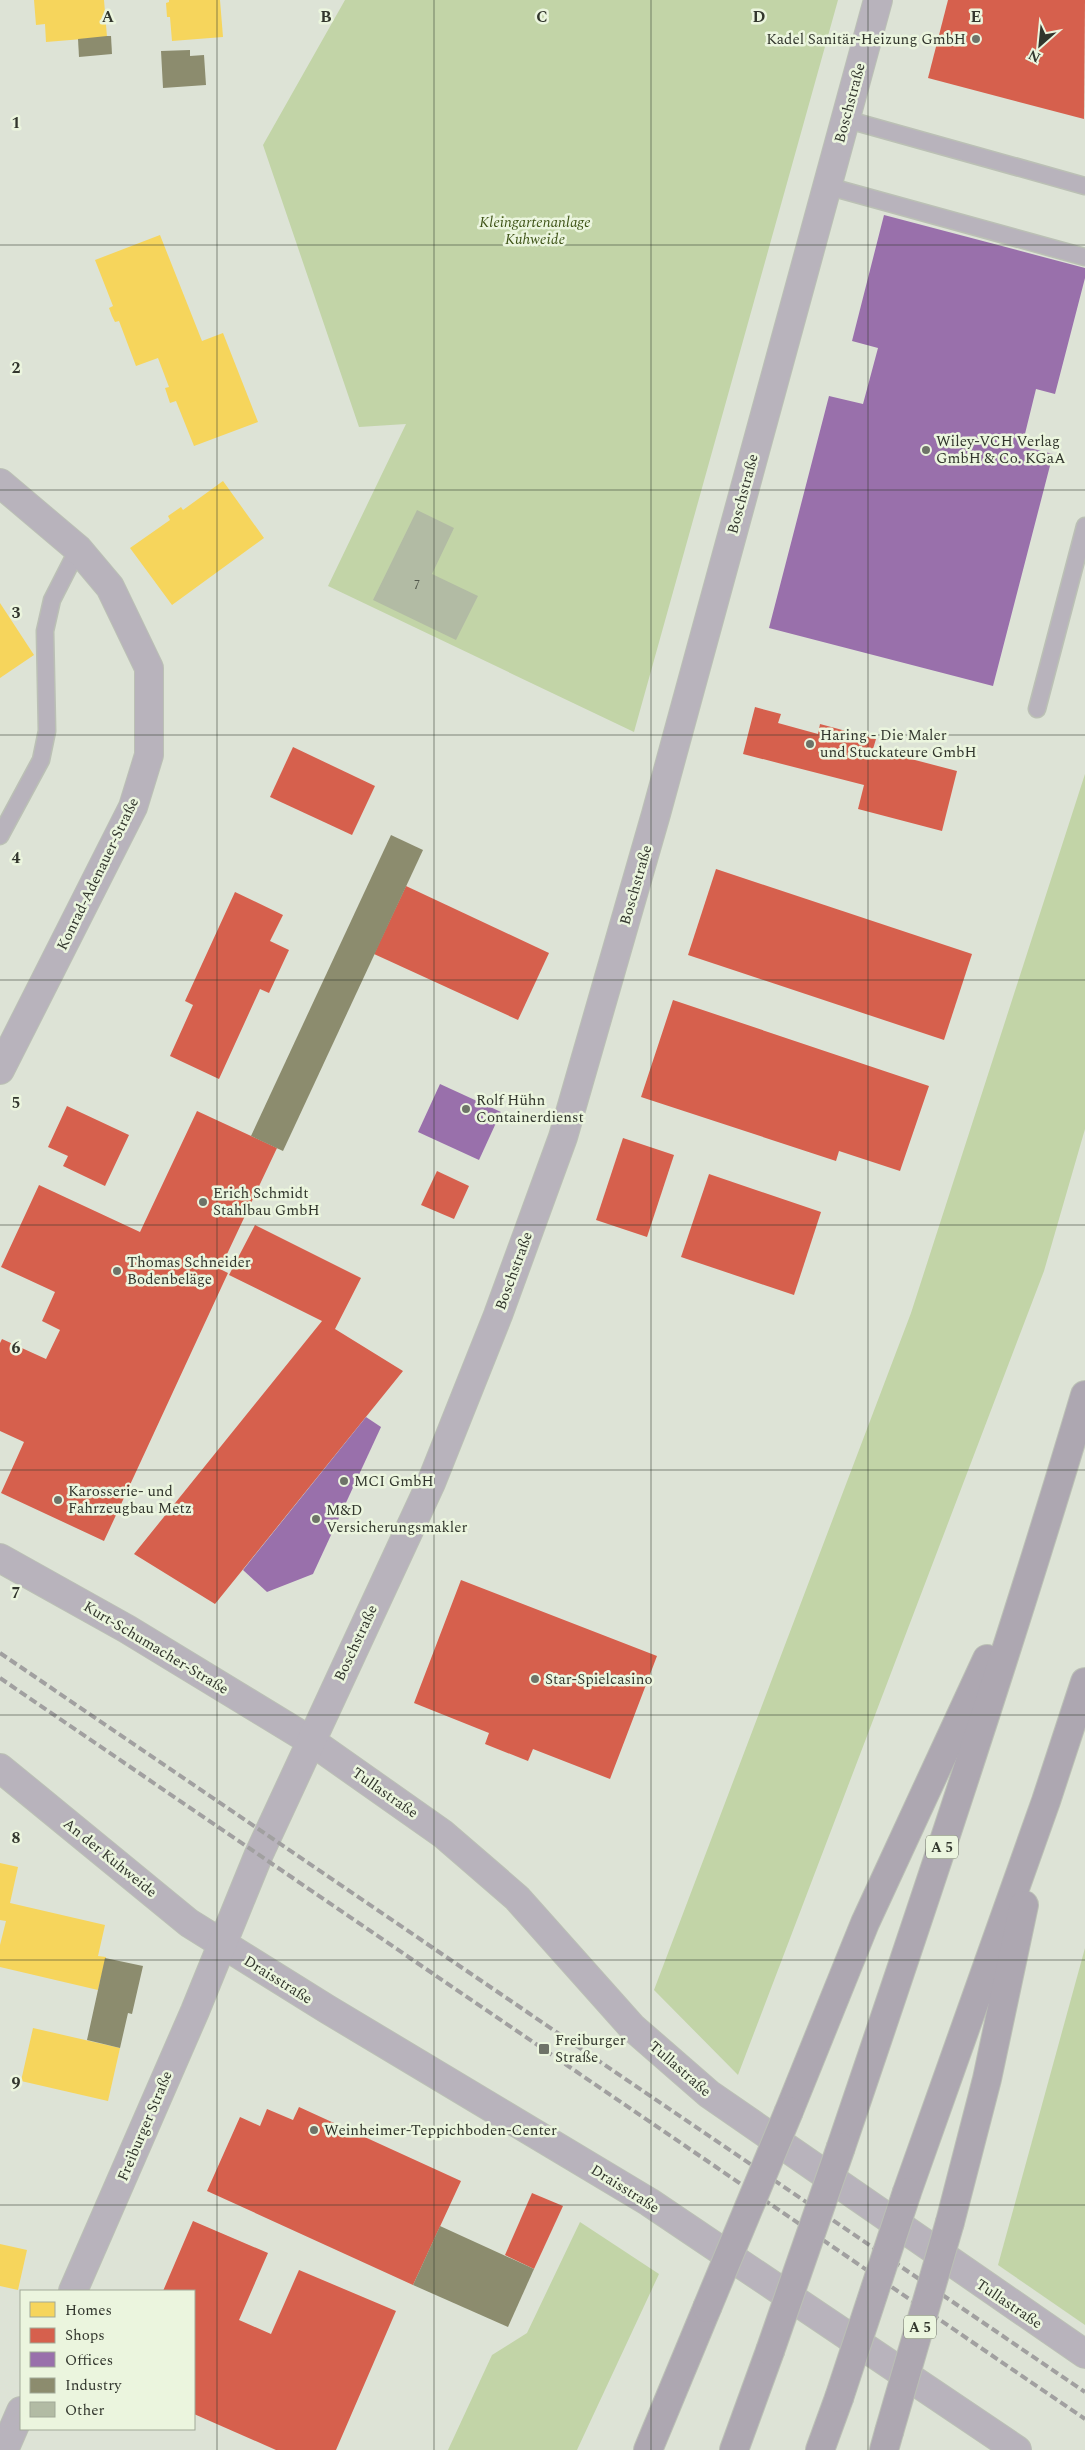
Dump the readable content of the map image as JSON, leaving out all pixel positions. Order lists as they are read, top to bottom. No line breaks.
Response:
{"streets":{"highway":["A 5"],"street":["Boschstraße","Konrad-Adenauer-Straße","Kurt-Schumacher-Straße","Tullastraße","An der Kuhweide","Draisstraße","Freiburger Straße"]},"crossings":[["Boschstraße","Kurt-Schumacher-Straße"],["Boschstraße","Tullastraße"],["Boschstraße","Freiburger Straße"],["Kurt-Schumacher-Straße","Tullastraße"],["Kurt-Schumacher-Straße","Freiburger Straße"],["Tullastraße","Freiburger Straße"],["An der Kuhweide","Draisstraße"],["An der Kuhweide","Freiburger Straße"],["Draisstraße","Freiburger Straße"]],"parks":["Kleingartenanlage Kuhweide"],"places":{"other":["Kadel Sanitär-Heizung GmbH","Wiley-VCH Verlag GmbH & Co. KGaA","Haring - Die Maler und Stuckateure GmbH","Rolf Hühn Containerdienst","Erich Schmidt Stahlbau GmbH","Thomas Schneider Bodenbeläge","MCI GmbH","Karosserie- und Fahrzeugbau Metz","M&D Versicherungsmakler","Star-Spielcasino","Weinheimer-Teppichboden-Center"],"transit":["Freiburger Straße"]},"house_numbers":["7"],"legend":["Homes","Shops","Offices","Industry","Other"],"north":"bottom left","grid":{"columns":["A","B","C","D","E"],"rows":["1","2","3","4","5","6","7","8","9"]}}
